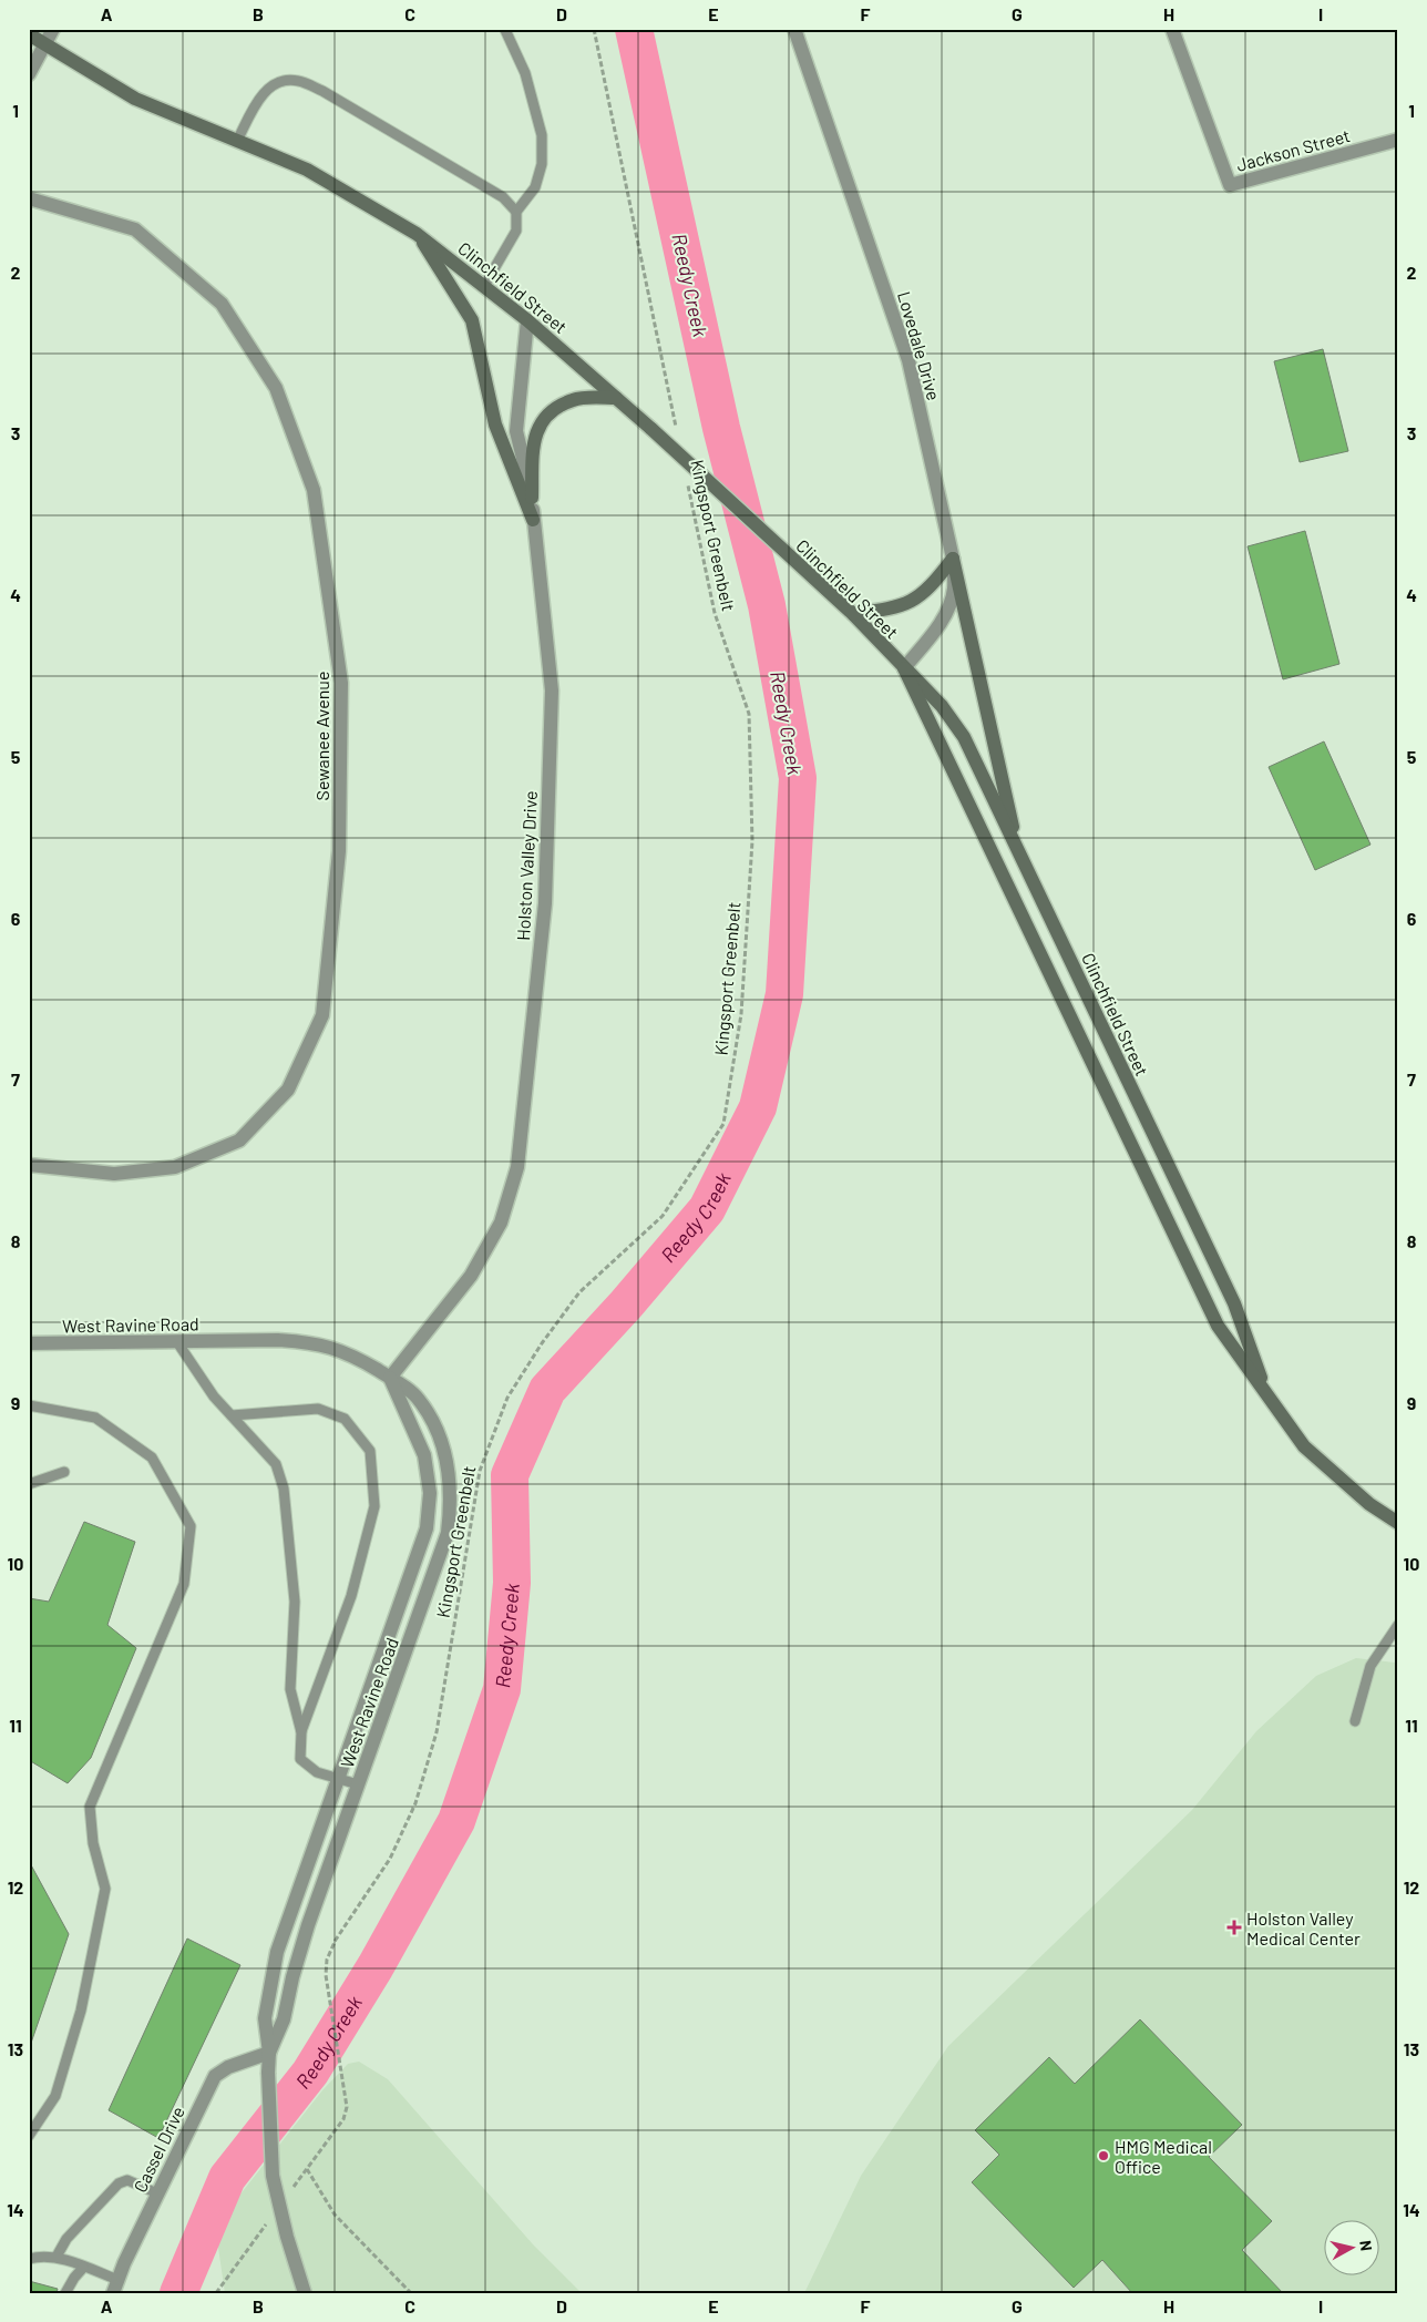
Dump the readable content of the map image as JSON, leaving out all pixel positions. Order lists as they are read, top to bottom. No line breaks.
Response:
{"streets":{"main road":["Clinchfield Street"],"street":["Jackson Street","Lovedale Drive","Sewanee Avenue","Holston Valley Drive","West Ravine Road","Cassel Drive"],"path":["Kingsport Greenbelt"]},"crossings":[["Clinchfield Street","Lovedale Drive"],["Clinchfield Street","Holston Valley Drive"],["Holston Valley Drive","West Ravine Road"],["West Ravine Road","Cassel Drive"]],"water":["Reedy Creek"],"places":{"health":["Holston Valley Medical Center"],"other":["HMG Medical Office"]},"north":"right","grid":{"columns":["A","B","C","D","E","F","G","H","I"],"rows":["1","2","3","4","5","6","7","8","9","10","11","12","13","14"]}}
